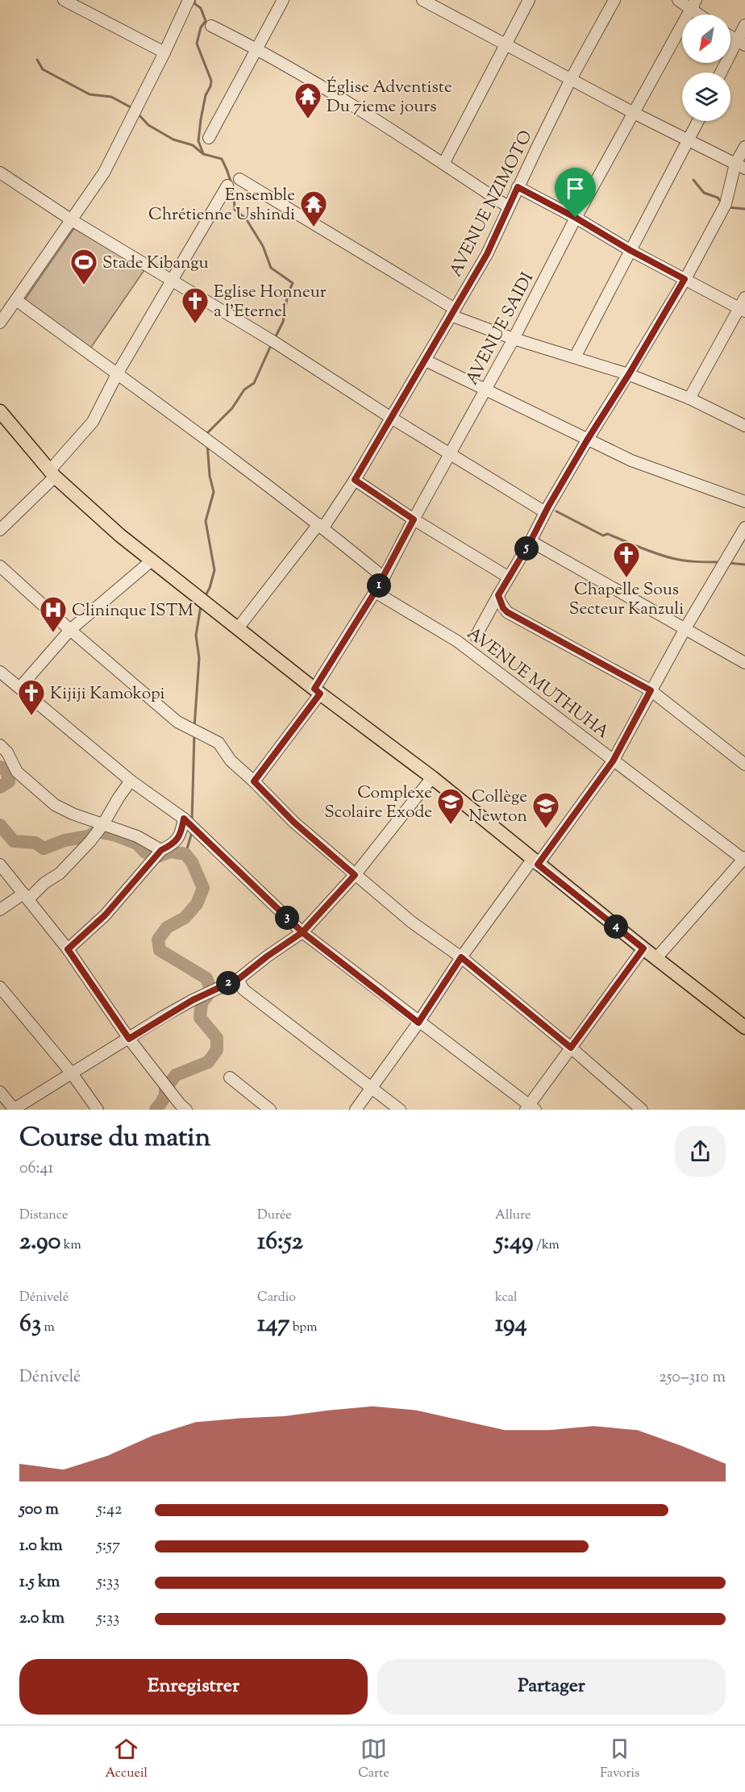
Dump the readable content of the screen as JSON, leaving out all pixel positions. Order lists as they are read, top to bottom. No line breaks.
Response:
{"streets":{"street":["AVENUE NZIMOTO","AVENUE SAIDI","AVENUE MUTHUHA"]},"crossings":[["AVENUE SAIDI","AVENUE MUTHUHA"]],"places":{"temple":["Église Adventiste Du 7ieme jours","Ensemble Chrétienne Ushindi"],"sports":["Stade Kibangu"],"church":["Eglise Honneur a l'Eternel","Chapelle Sous Secteur Kanzuli","Kijiji Kamokopi"],"hospital":["Clininque ISTM"],"school or university":["Complexe Scolaire Exode","Collège Newton"]},"north":"bottom left","page":{"pins":["5","1","3","4","2"],"heading":["Course du matin","06:41"],"stats":[["Distance","2.90 km"],["Durée","16:52"],["Allure","5:49 /km"],["Dénivelé","63 m"],["Cardio","147 bpm"],["kcal","194"]],"chart":["Dénivelé","250–310 m"],"list":[{"name":"500 m","note":"5:42"},{"name":"1.0 km","note":"5:57"},{"name":"1.5 km","note":"5:33"},{"name":"2.0 km","note":"5:33"}],"buttons":["Enregistrer","Partager"],"tabs":["Accueil","Carte","Favoris"]}}
